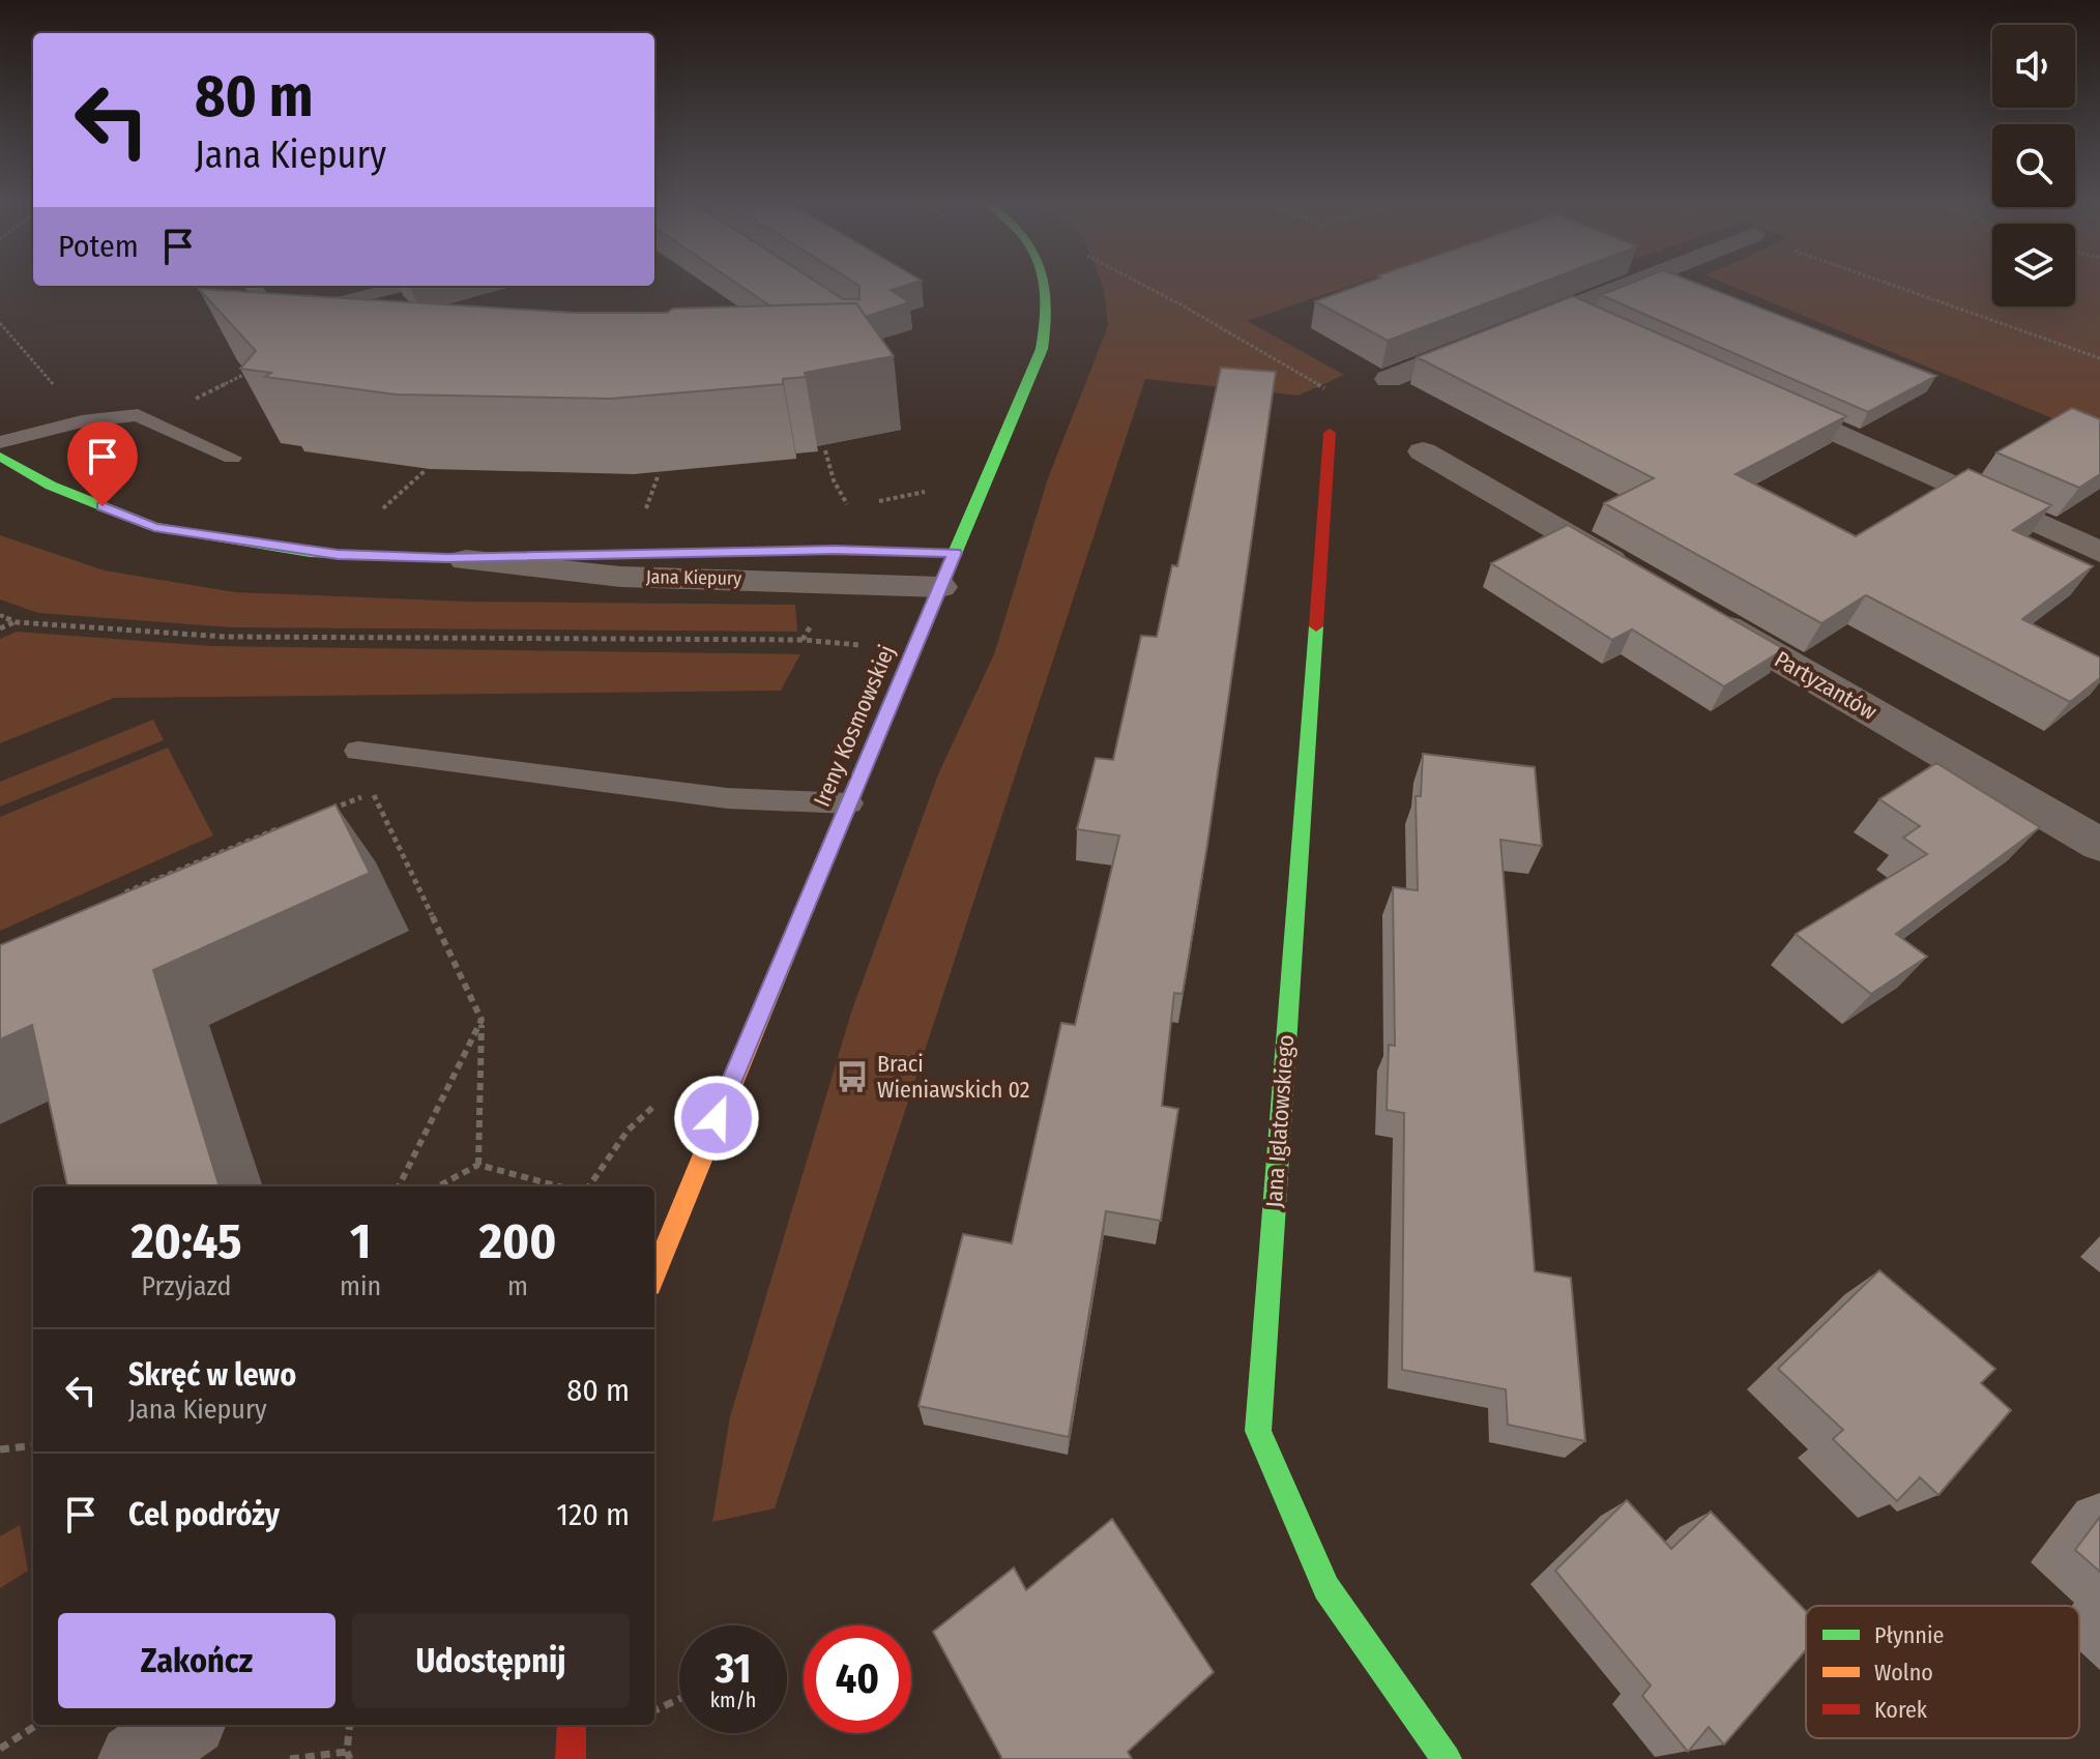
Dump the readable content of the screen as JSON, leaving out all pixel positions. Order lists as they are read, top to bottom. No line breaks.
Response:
{"streets":{"street":["Jana Kiepury","Partyzantów","Ireny Kosmowskiej","Jana Iglatowskiego"]},"crossings":[["Jana Kiepury","Ireny Kosmowskiej"]],"places":{"bus stop":["Braci Wieniawskich 02"]},"legend":["Płynnie","Wolno","Korek"],"page":{"turn":["80 m","Jana Kiepury"],"then":"Potem","eta":["20:45","Przyjazd","1","min","200","m"],"list":[{"name":"Skręć w lewo","note":"Jana Kiepury","value":"80 m"},{"name":"Cel podróży","value":"120 m"}],"buttons":["Zakończ","Udostępnij"],"speed":"31 km/h","limit":"40"}}
